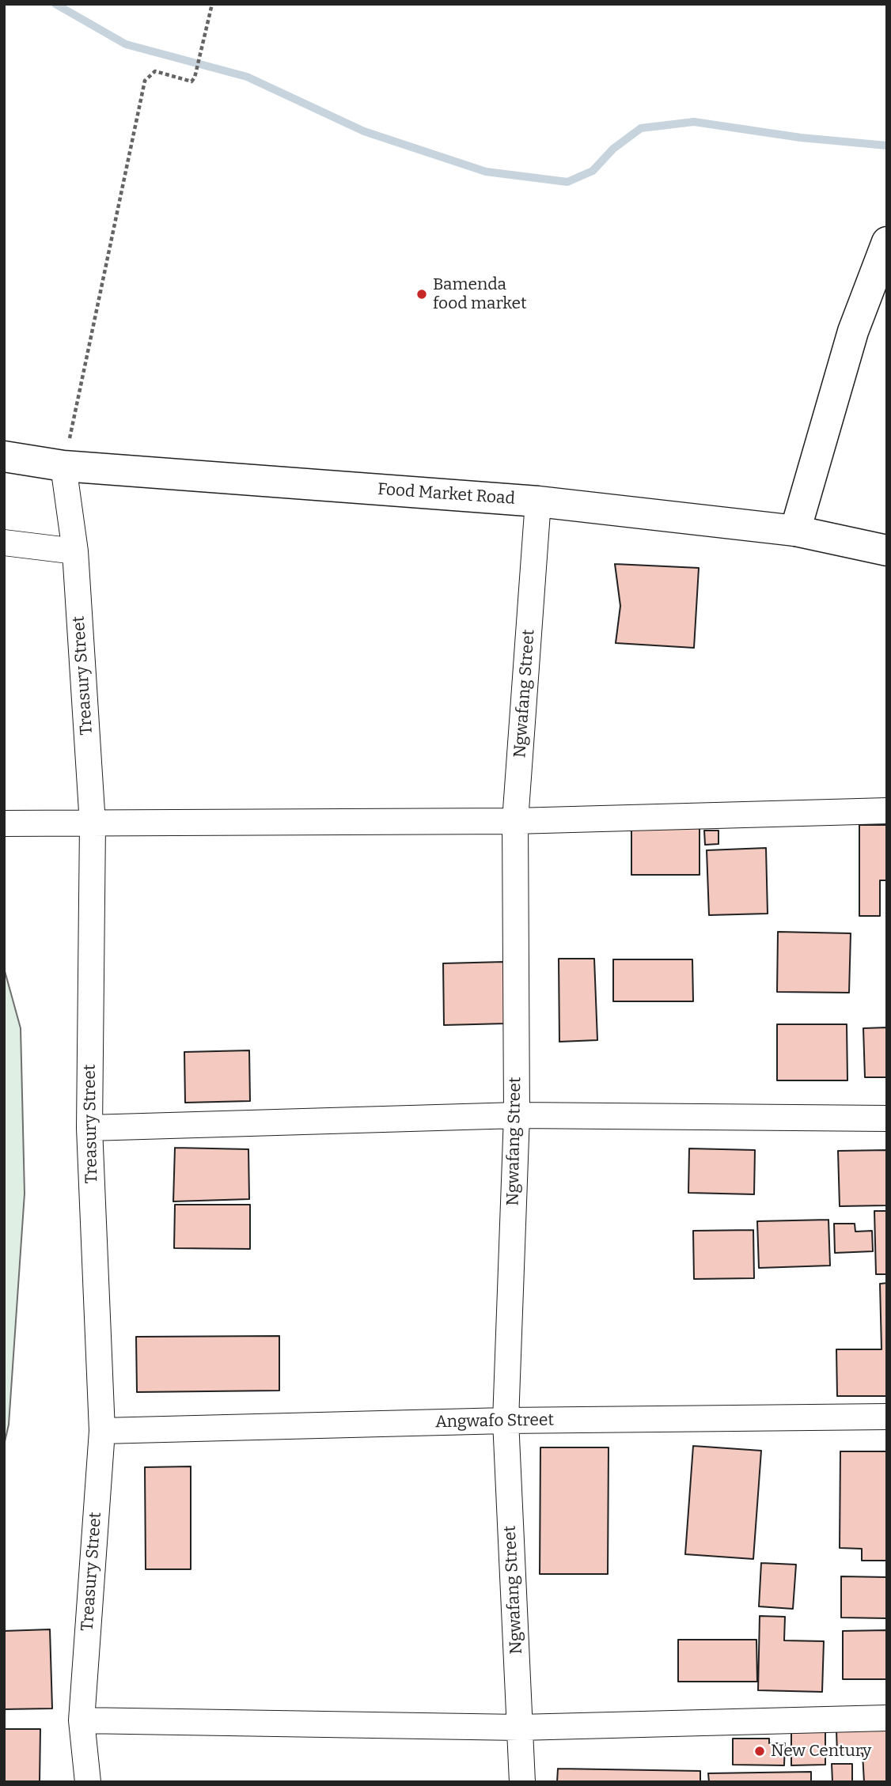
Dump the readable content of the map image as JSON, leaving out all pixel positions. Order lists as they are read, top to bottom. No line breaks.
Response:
{"streets":{"main road":["Food Market Road"],"street":["Treasury Street","Ngwafang Street","Angwafo Street"]},"crossings":[["Food Market Road","Treasury Street"],["Food Market Road","Ngwafang Street"],["Treasury Street","Angwafo Street"],["Ngwafang Street","Angwafo Street"]],"places":["Bamenda food market","New Century"]}
